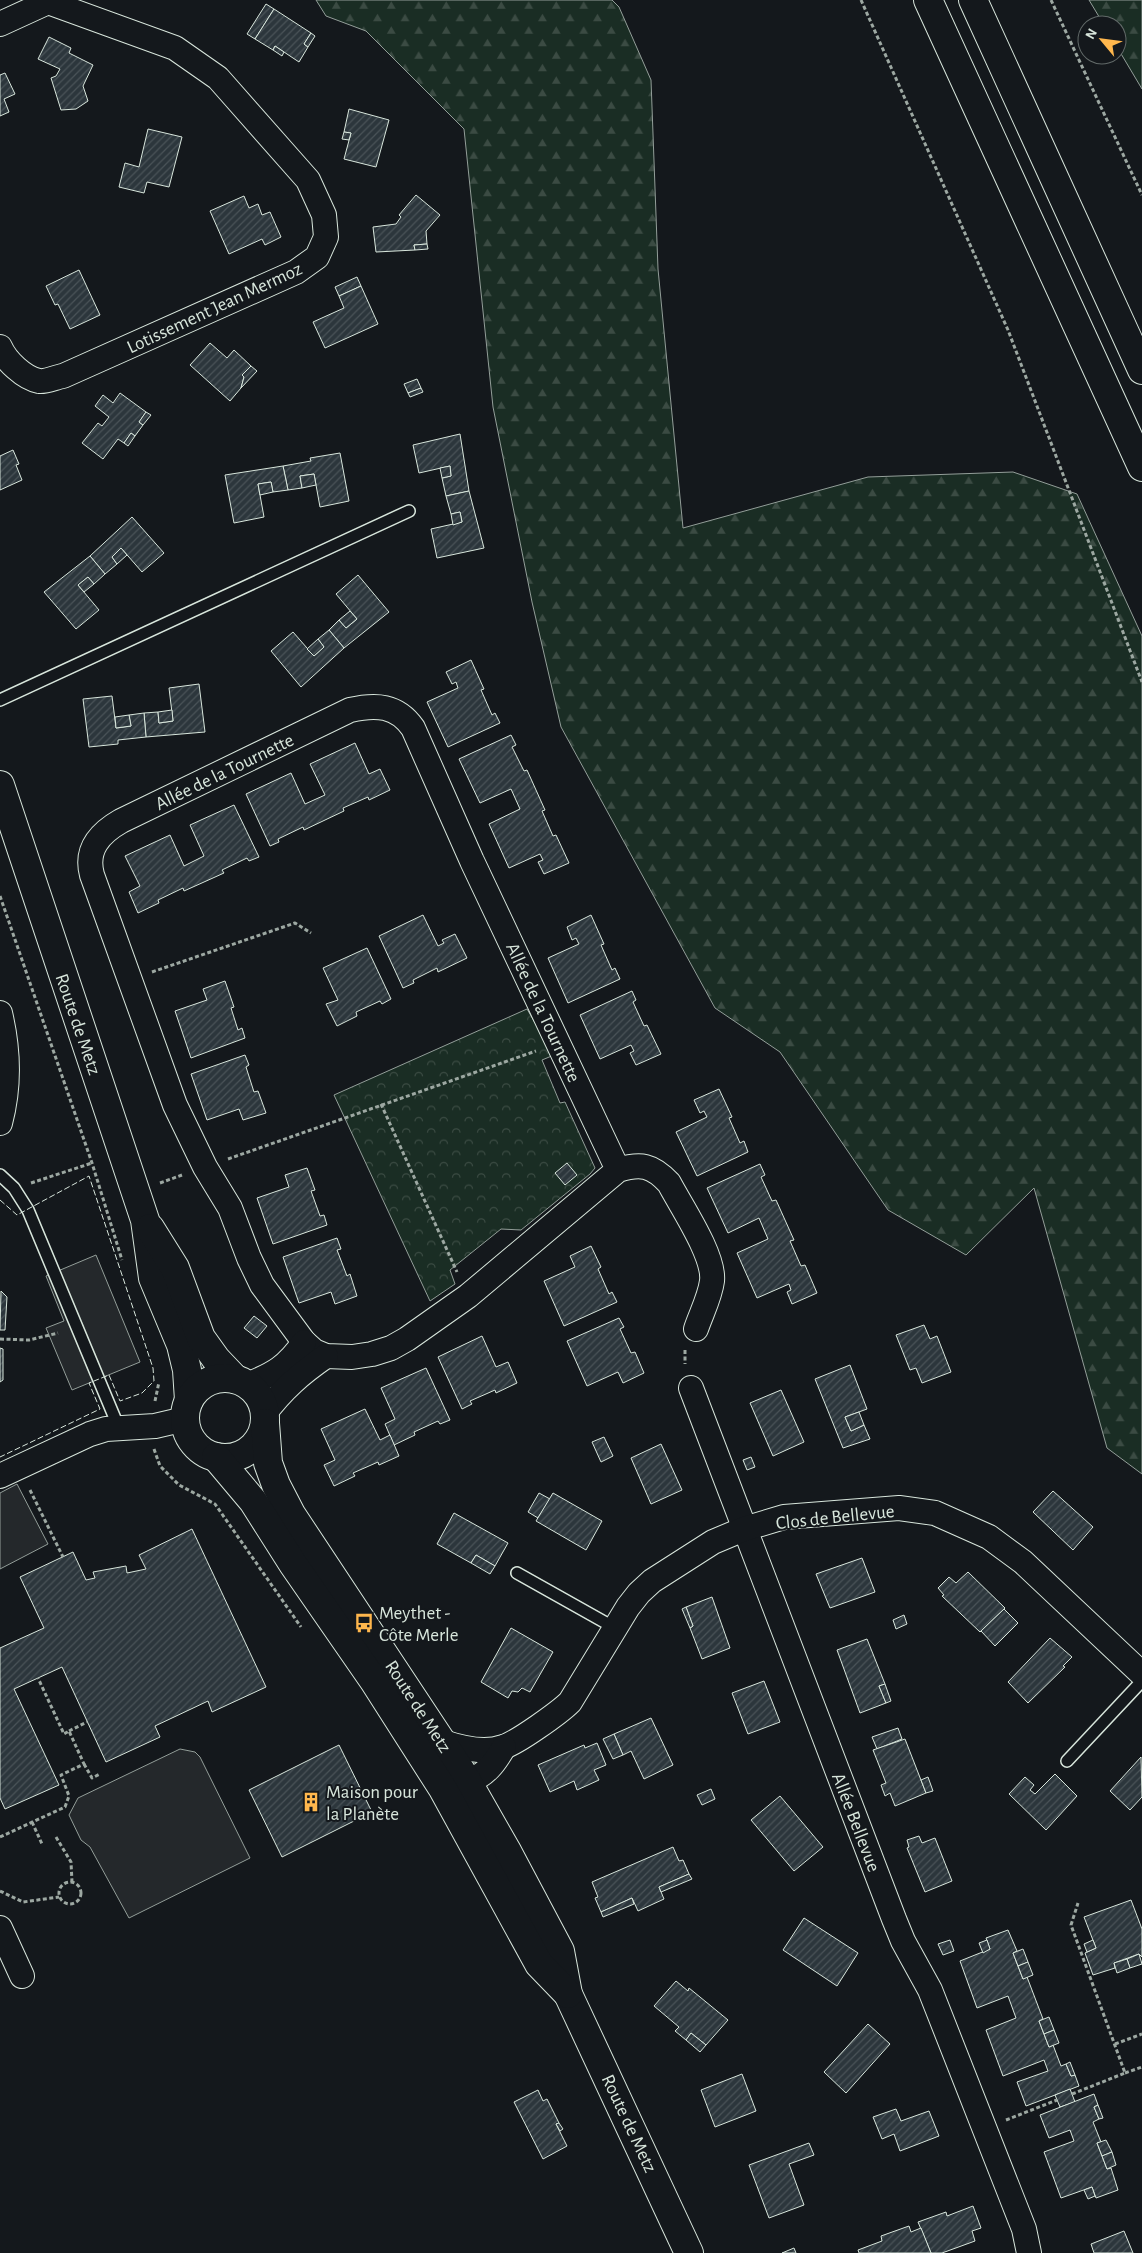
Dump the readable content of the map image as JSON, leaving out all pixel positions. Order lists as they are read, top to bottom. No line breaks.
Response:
{"streets":{"main road":["Route de Metz"],"street":["Lotissement Jean Mermoz","Allée de la Tournette","Clos de Bellevue","Allée Bellevue"]},"crossings":[["Route de Metz","Clos de Bellevue"],["Clos de Bellevue","Allée Bellevue"]],"places":{"bus stop":["Meythet - Côte Merle"],"building":["Maison pour la Planète"]},"north":"top left"}
